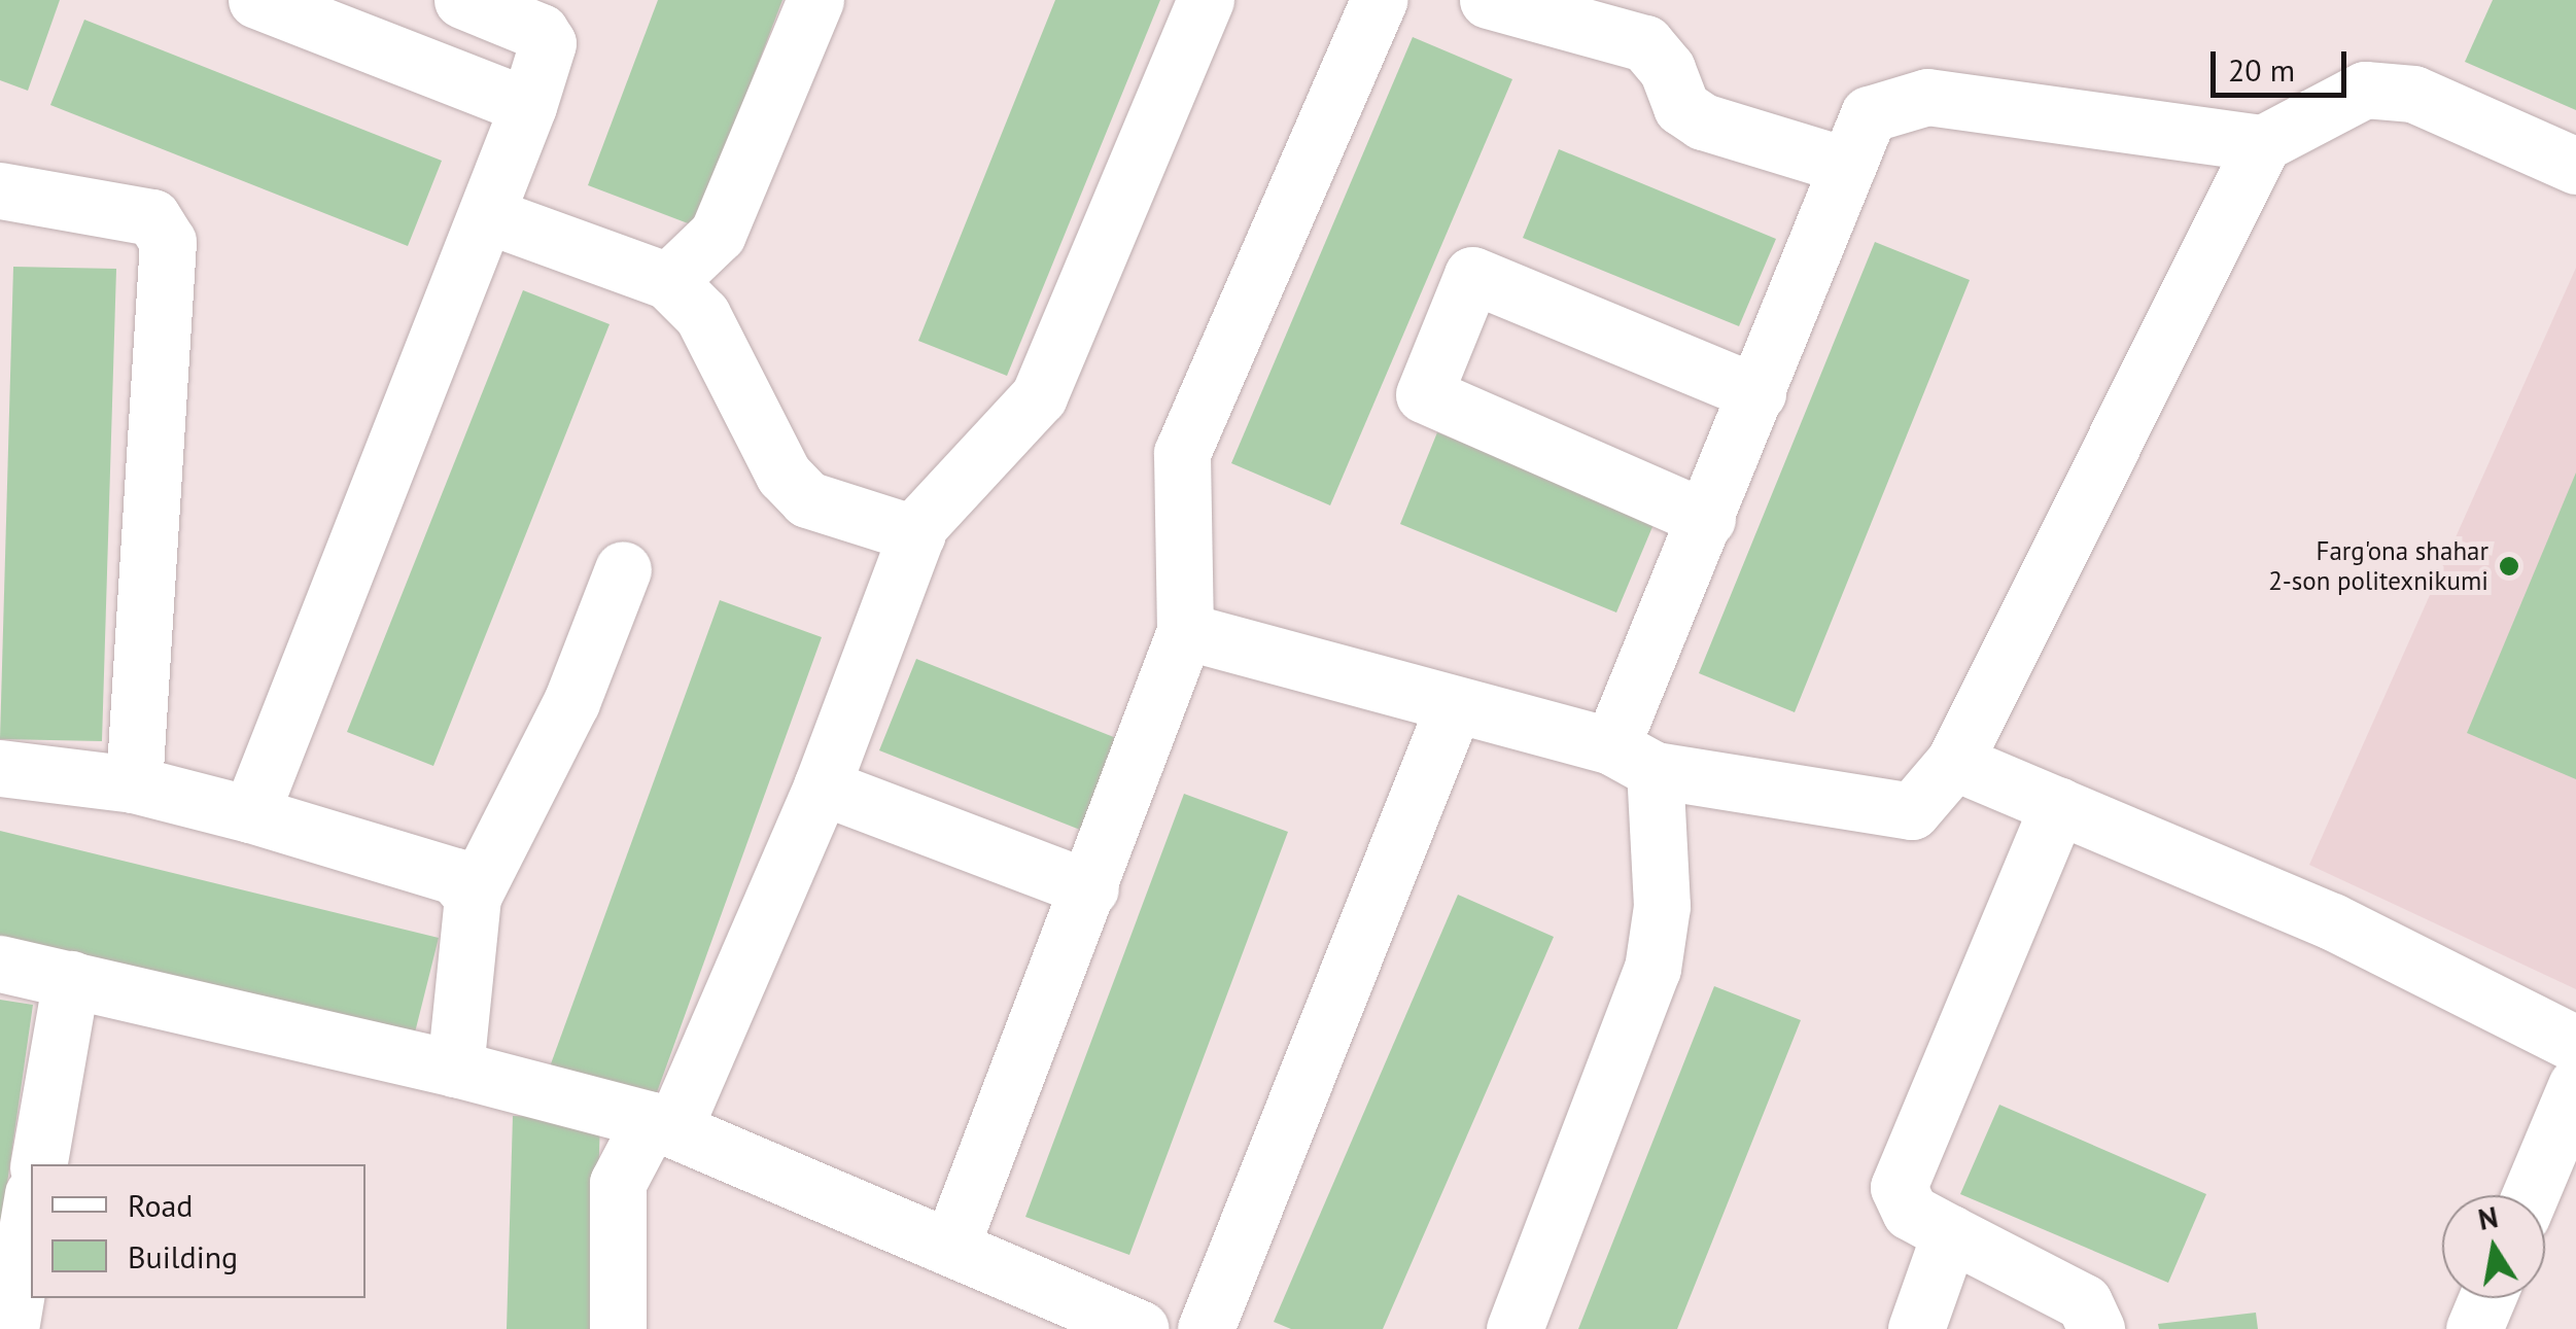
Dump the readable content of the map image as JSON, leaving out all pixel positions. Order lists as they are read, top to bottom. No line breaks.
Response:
{"places":["Farg'ona shahar 2-son politexnikumi"],"legend":["Road","Building"],"scale_bar":"20 m","north":"top"}
